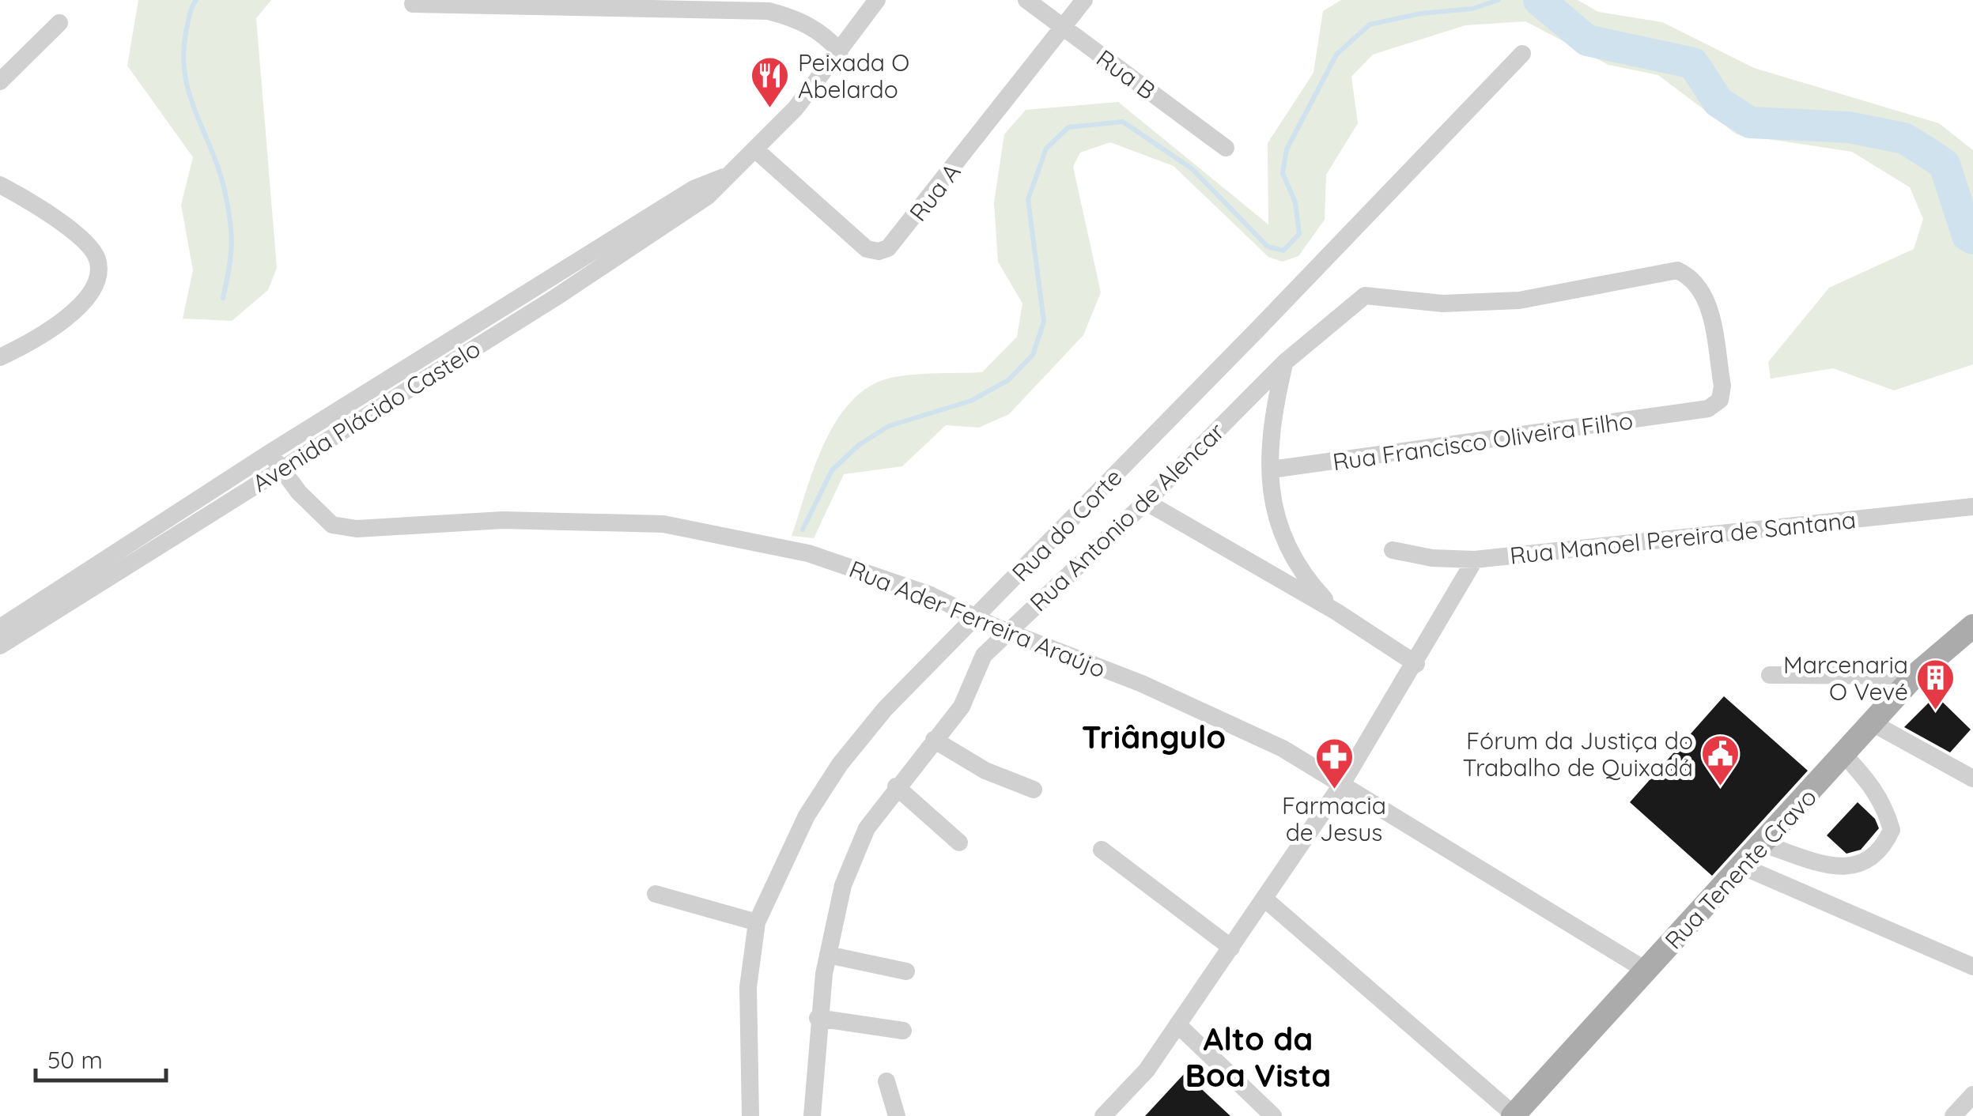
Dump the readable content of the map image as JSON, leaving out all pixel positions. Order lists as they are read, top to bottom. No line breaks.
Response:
{"streets":{"main road":["Rua Tenente Cravo"],"street":["Rua B","Rua A","Avenida Plácido Castelo","Rua Francisco Oliveira Filho","Rua Antonio de Alencar","Rua do Corte","Rua Manoel Pereira de Santana","Rua Ader Ferreira Araújo"]},"crossings":[["Rua B","Rua A"],["Rua A","Avenida Plácido Castelo"],["Avenida Plácido Castelo","Rua Ader Ferreira Araújo"],["Rua Francisco Oliveira Filho","Rua Antonio de Alencar"],["Rua Antonio de Alencar","Rua Ader Ferreira Araújo"],["Rua do Corte","Rua Ader Ferreira Araújo"],["Rua Ader Ferreira Araújo","Rua Tenente Cravo"]],"districts":["Triângulo","Alto da Boa Vista"],"places":{"restaurant":["Peixada O Abelardo"],"building":["Marcenaria O Vevé"],"public building":["Fórum da Justiça do Trabalho de Quixadá"],"pharmacy":["Farmacia de Jesus"]},"scale_bar":"50 m"}
